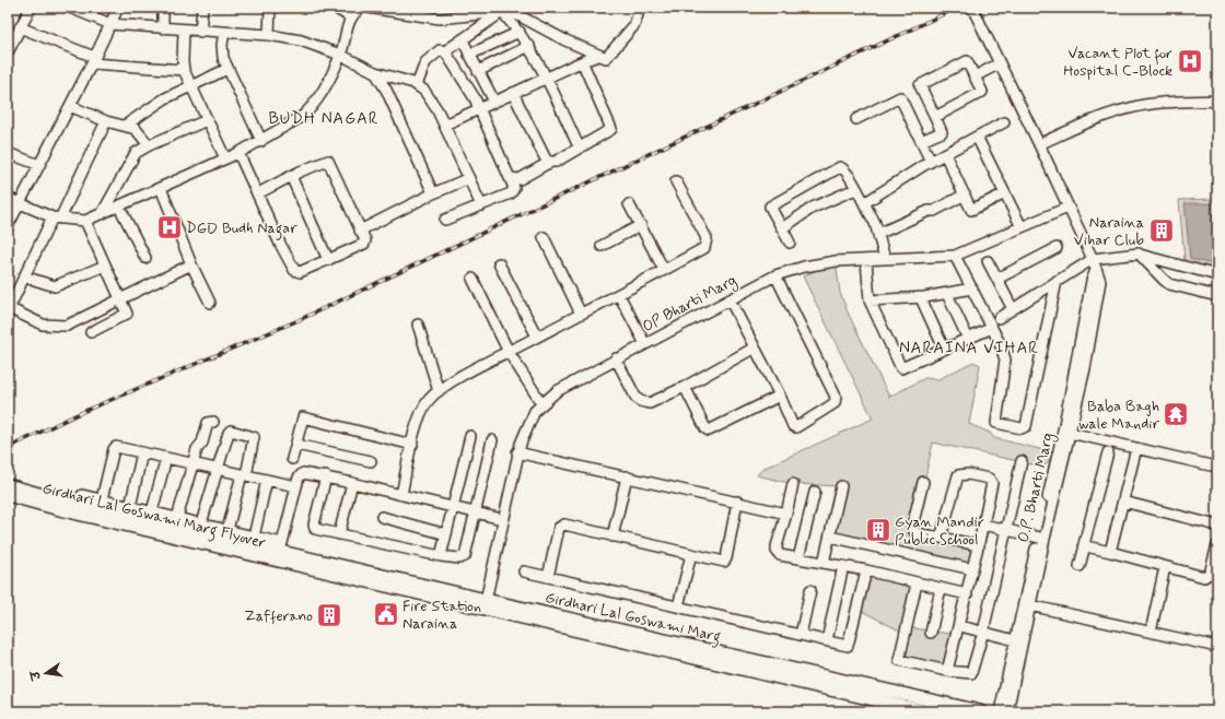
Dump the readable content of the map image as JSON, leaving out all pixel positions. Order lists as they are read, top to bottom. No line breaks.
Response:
{"streets":{"main road":["Girdhari Lal Goswami Marg Flyover","Girdhari Lal Goswami Marg"],"street":["OP Bharti Marg","O.P. Bharti Marg"]},"crossings":[["OP Bharti Marg","O.P. Bharti Marg"],["OP Bharti Marg","Girdhari Lal Goswami Marg"],["Girdhari Lal Goswami Marg Flyover","Girdhari Lal Goswami Marg"]],"districts":["BUDH NAGAR","NARAINA VIHAR"],"places":{"hospital":["Vacant Plot for Hospital C-Block","DGD Budh Nagar"],"building":["Naraina Vihar Club","Gyan Mandir Public School","Zafferano"],"temple":["Baba Bagh wale Mandir"],"public building":["Fire Station Naraina"]},"north":"left"}
